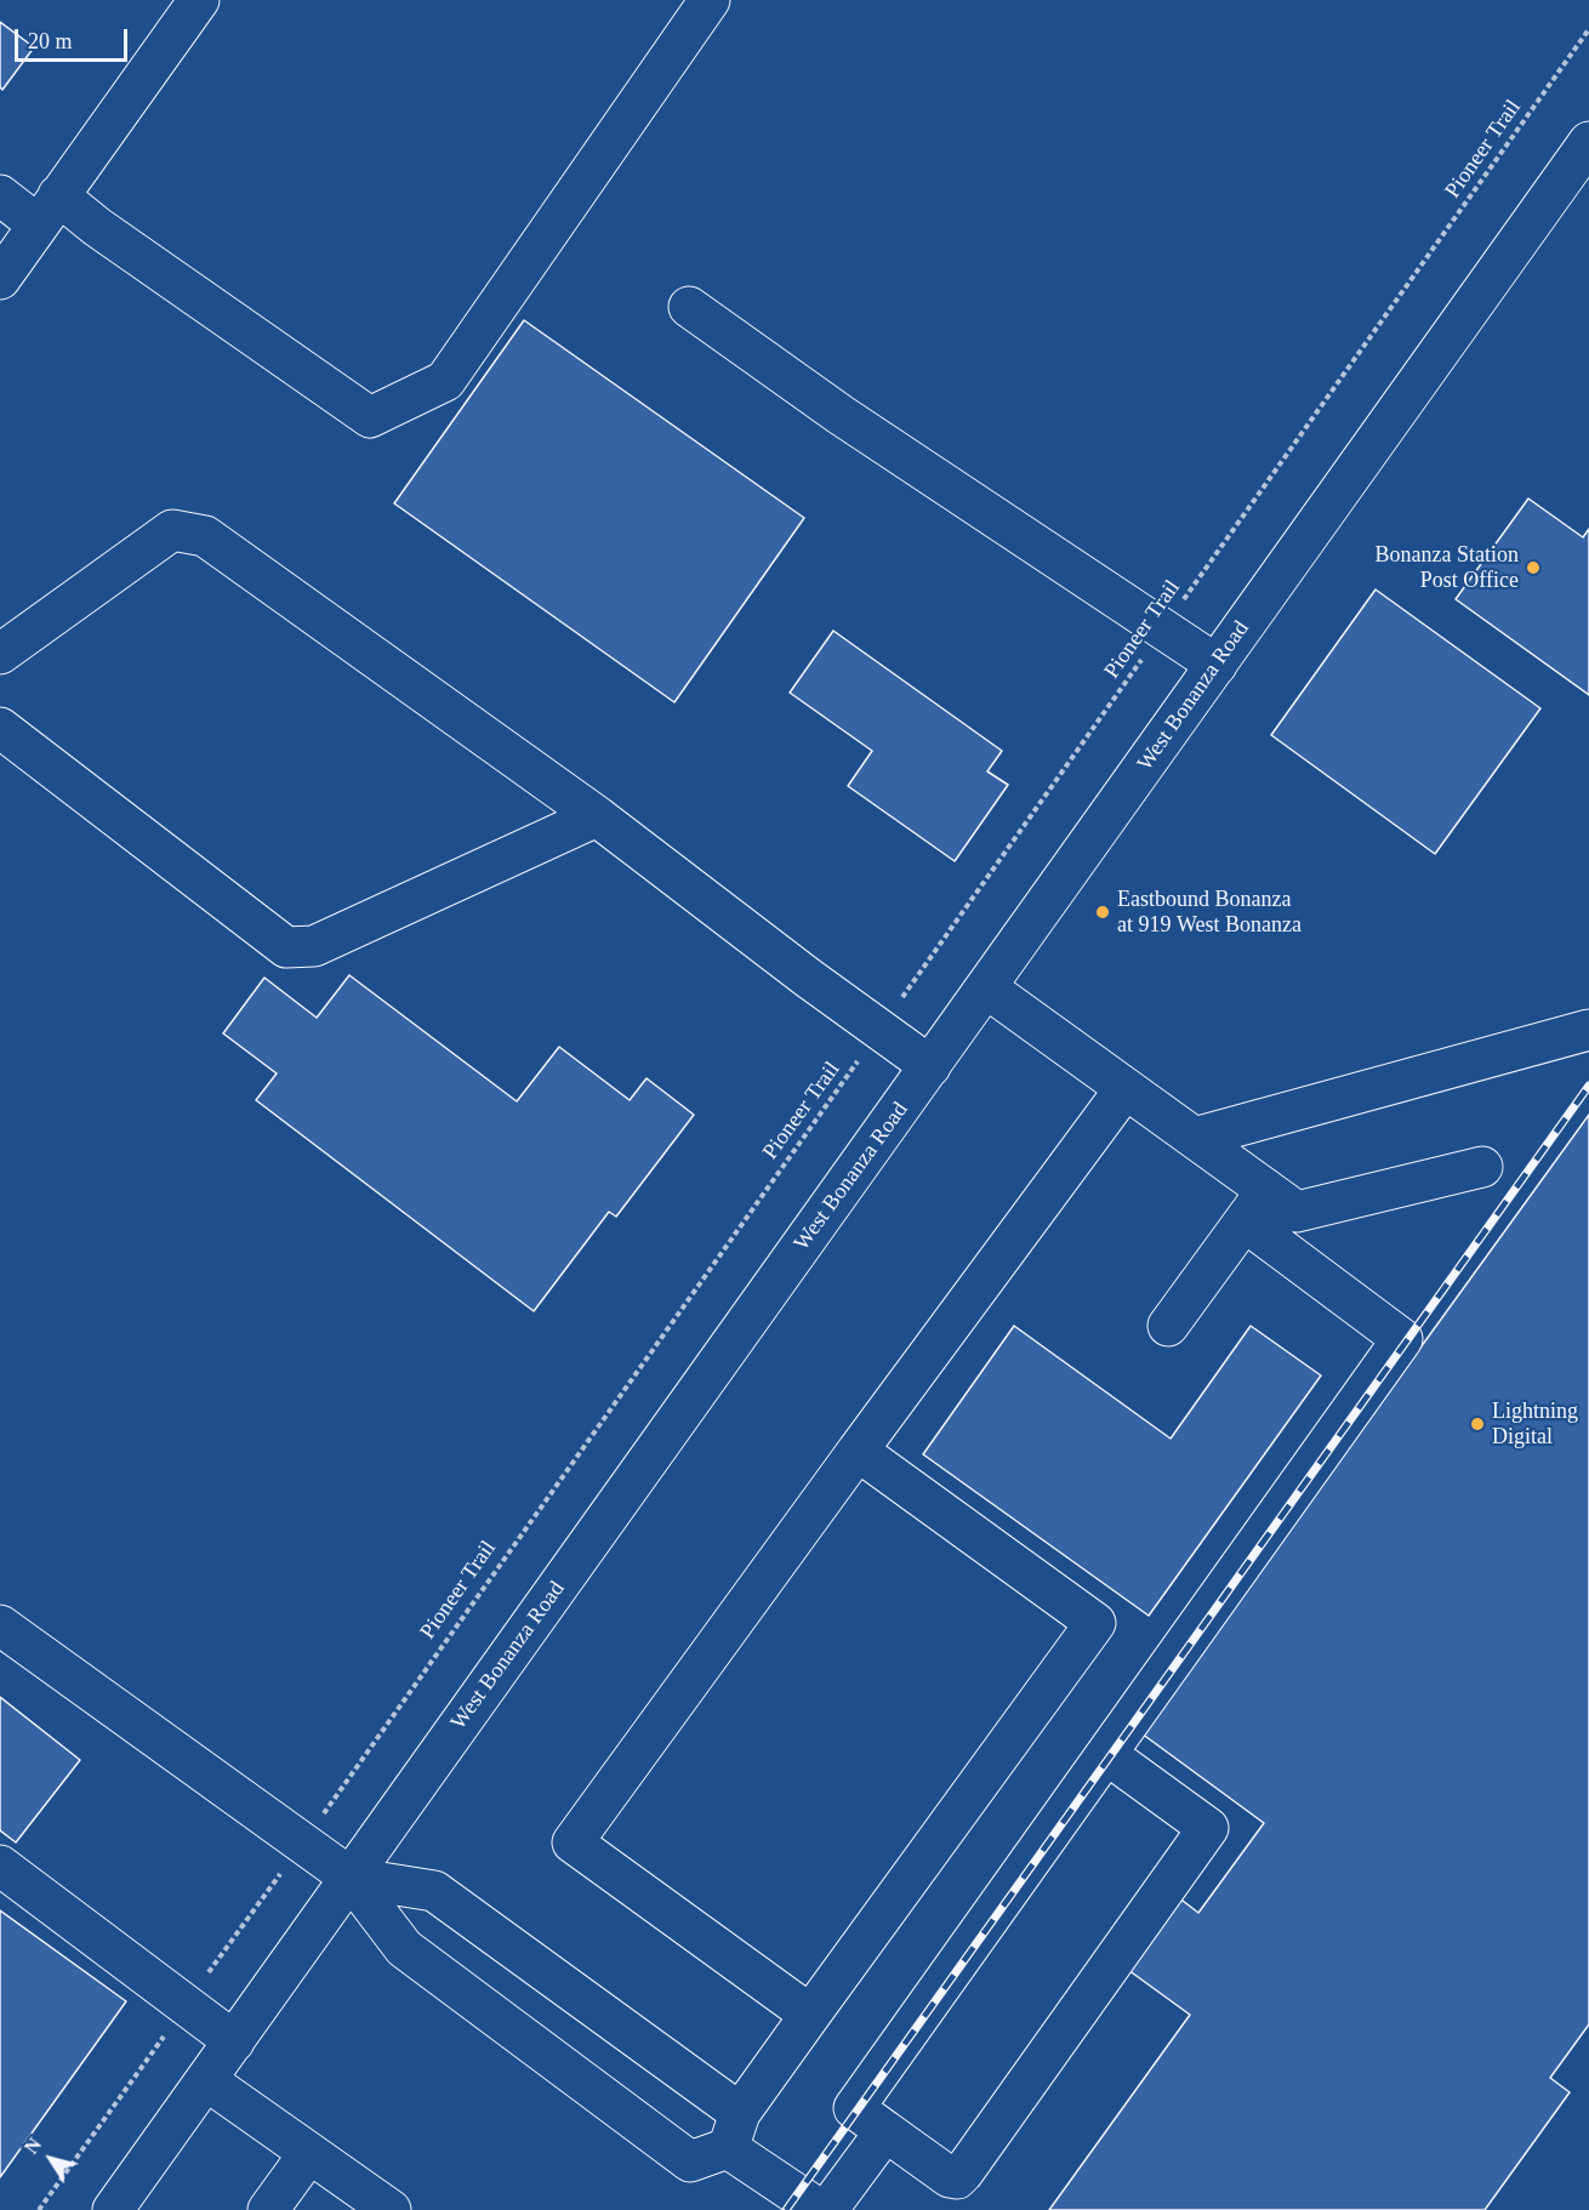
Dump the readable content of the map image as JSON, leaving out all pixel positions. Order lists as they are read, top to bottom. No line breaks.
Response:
{"streets":{"main road":["West Bonanza Road"],"path":["Pioneer Trail"]},"places":["Bonanza Station Post Office","Eastbound Bonanza at 919 West Bonanza","Lightning Digital"],"scale_bar":"20 m","north":"top left"}
